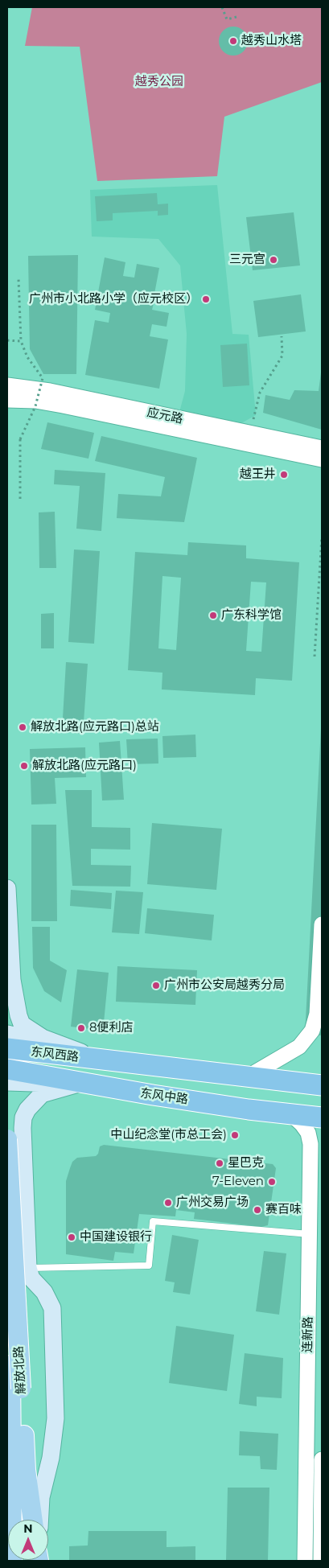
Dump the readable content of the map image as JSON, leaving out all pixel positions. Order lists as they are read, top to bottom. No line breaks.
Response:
{"streets":{"highway":["东风西路","东风中路"],"main road":["解放北路"],"street":["应元路","连新路"]},"crossings":[["东风中路","连新路"]],"parks":["越秀公园"],"places":["越秀山水塔","三元宫","广州市小北路小学（应元校区）","越王井","广东科学馆","解放北路(应元路口)总站","解放北路(应元路口)","广州市公安局越秀分局","8便利店","中山纪念堂(市总工会)","星巴克","7-Eleven","广州交易广场","赛百味","中国建设银行"],"north":"top"}
